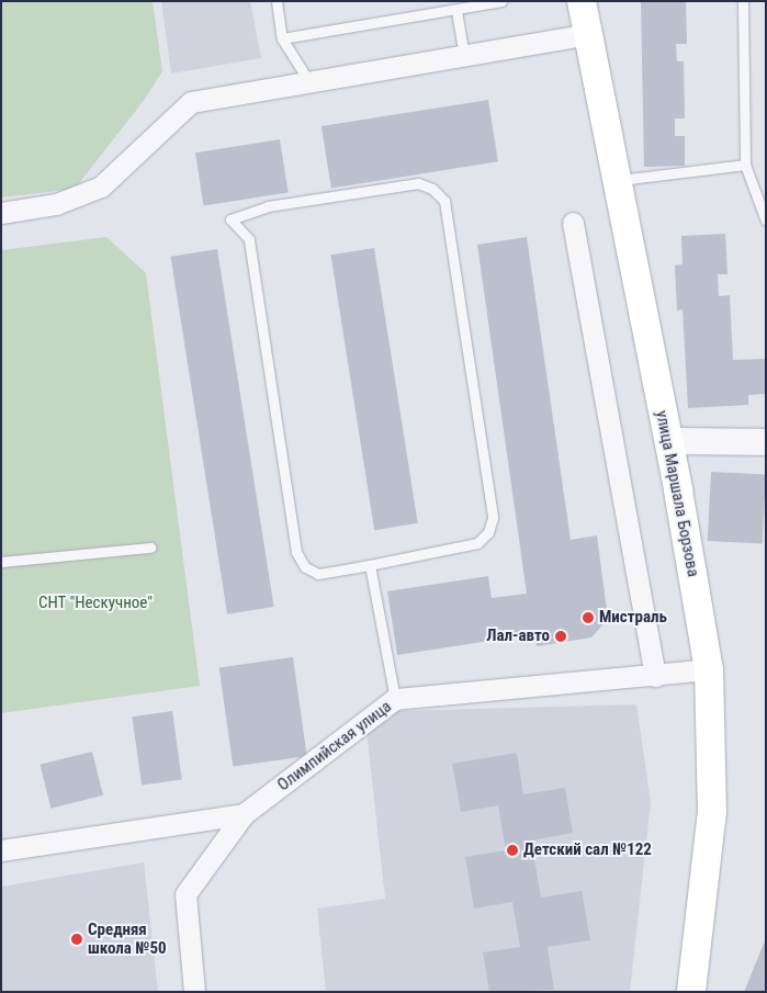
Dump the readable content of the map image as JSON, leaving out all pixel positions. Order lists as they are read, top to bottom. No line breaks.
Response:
{"streets":{"main road":["улица Маршала Борзова"],"street":["Олимпийская улица"]},"crossings":[["улица Маршала Борзова","Олимпийская улица"]],"parks":["СНТ \"Нескучное\""],"places":["Мистраль","Лал-авто","Детский сал №122","Средняя школа №50"]}
